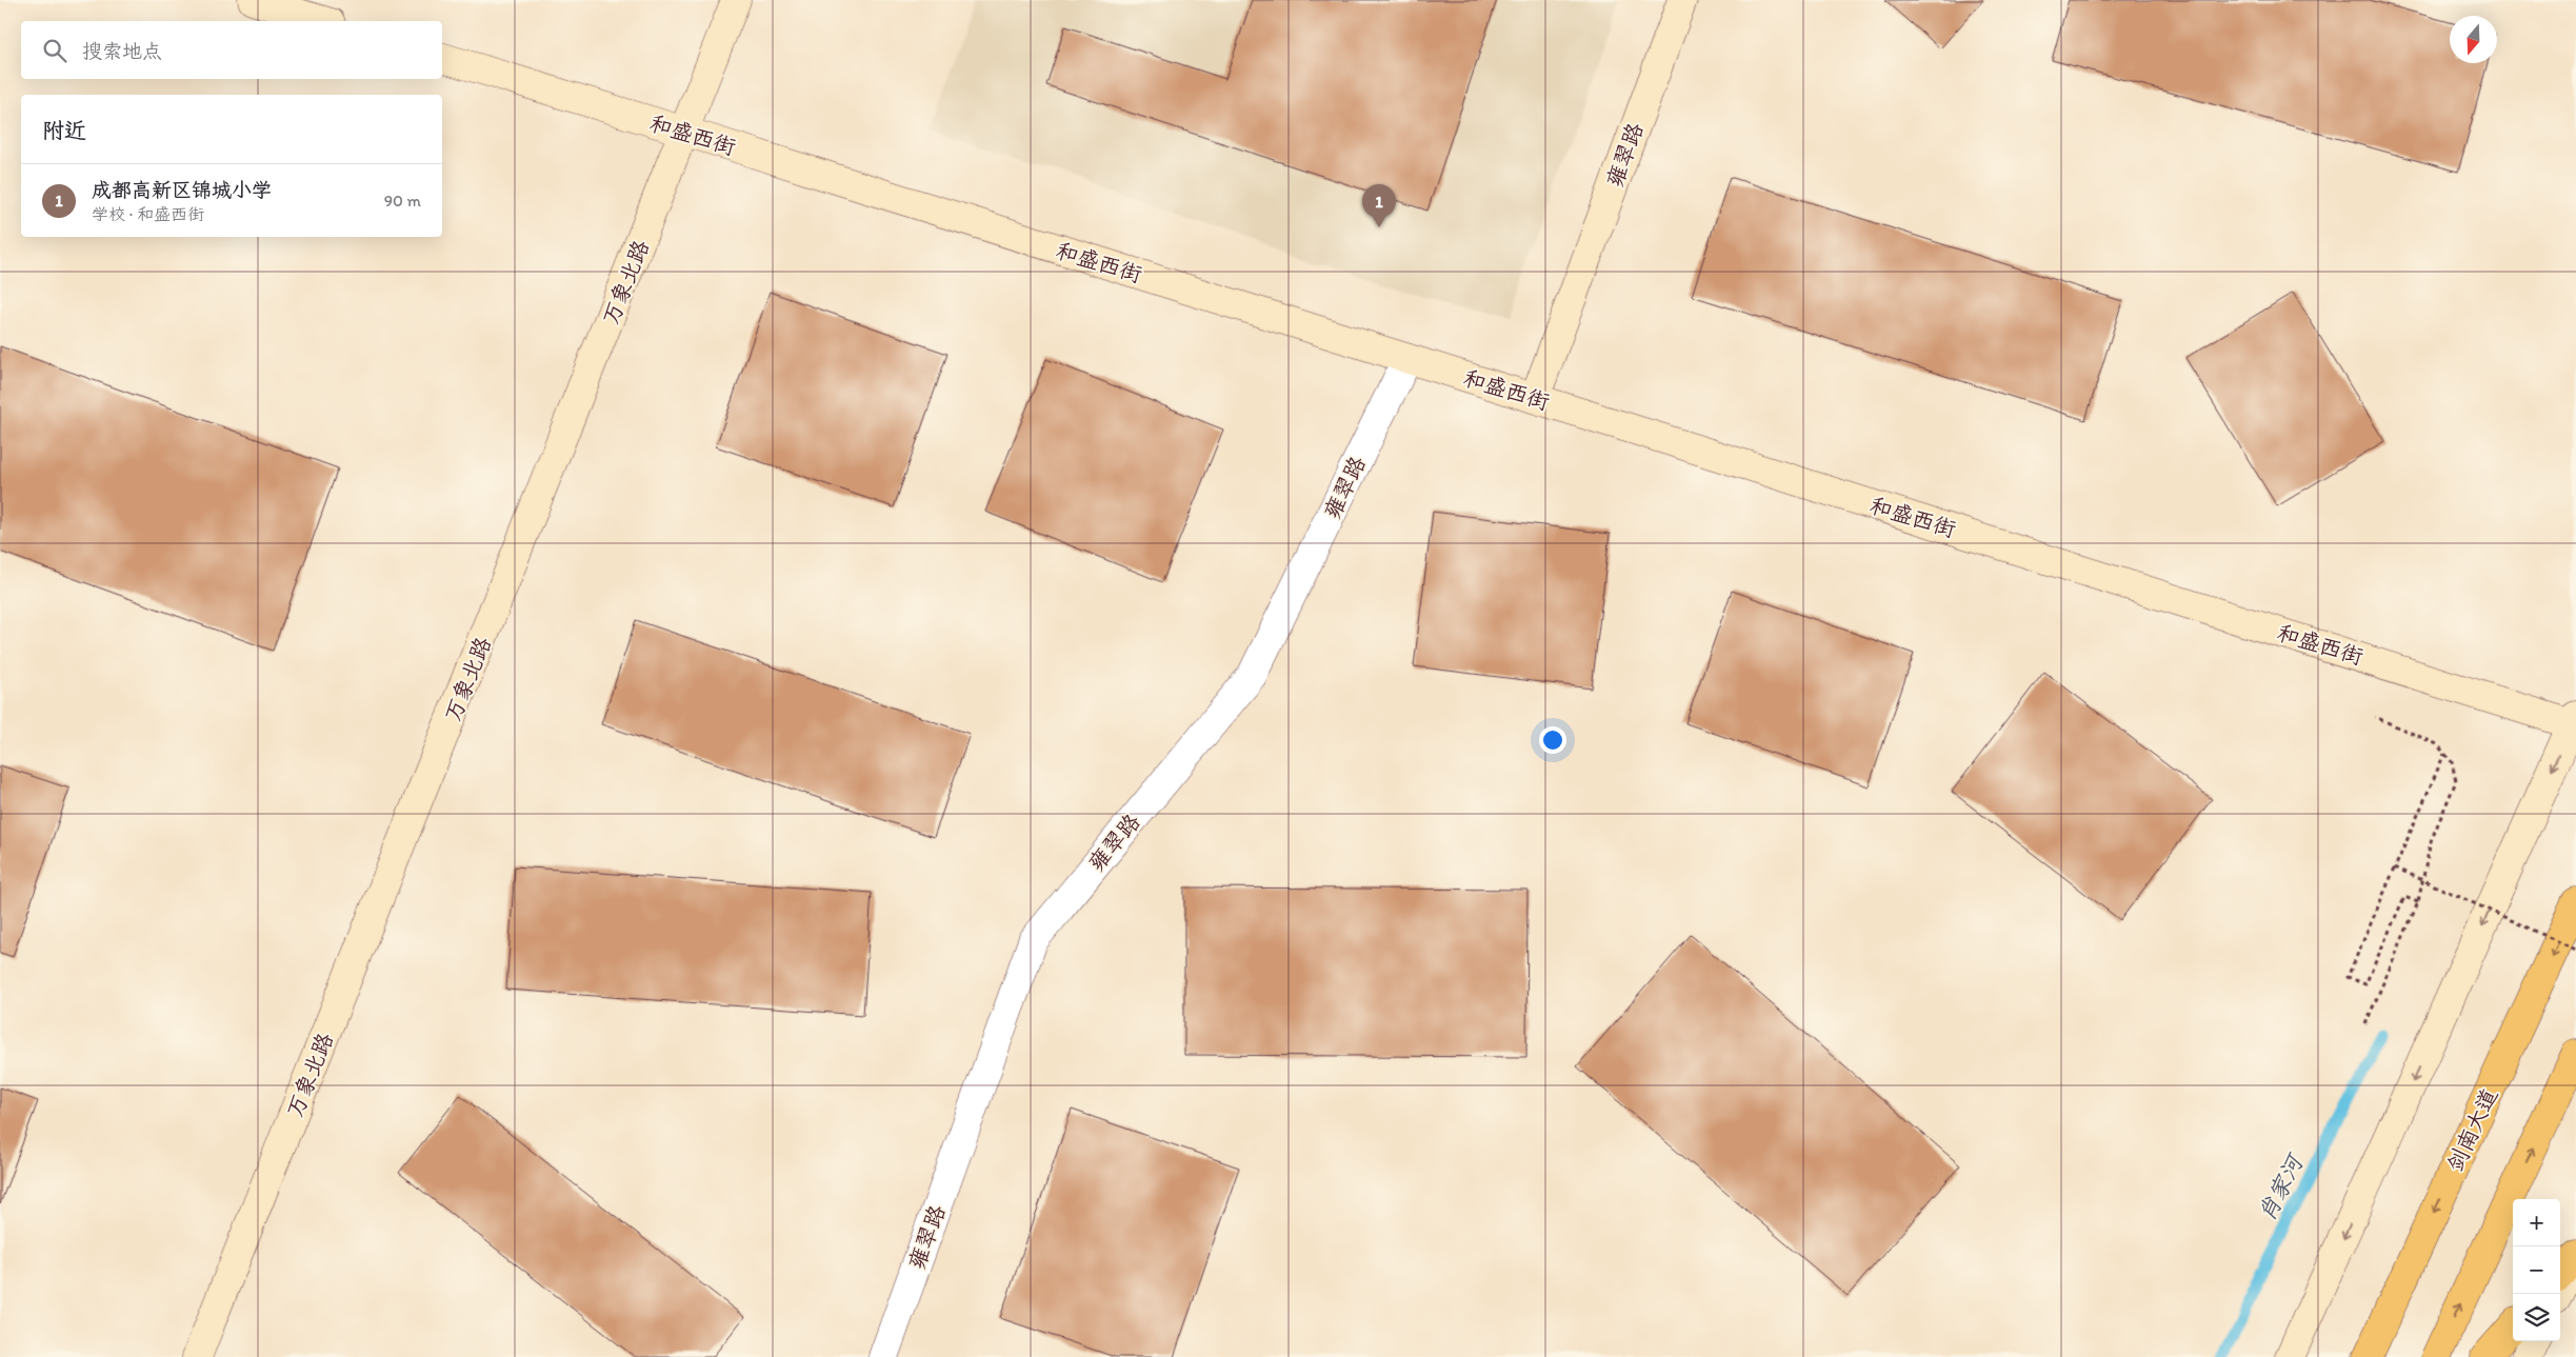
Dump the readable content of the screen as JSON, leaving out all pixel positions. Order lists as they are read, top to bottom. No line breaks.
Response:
{"streets":{"highway":["剑南大道"],"street":["和盛西街","雍翠路","万象北路"]},"crossings":[["和盛西街","雍翠路"],["和盛西街","万象北路"]],"water":["肖家河"],"north":"bottom","page":{"search":"搜索地点","heading":"附近","list":[{"mark":"1","name":"成都高新区锦城小学","note":"学校 · 和盛西街","value":"90 m"}],"pins":"1","map_buttons":["+","−"]}}
